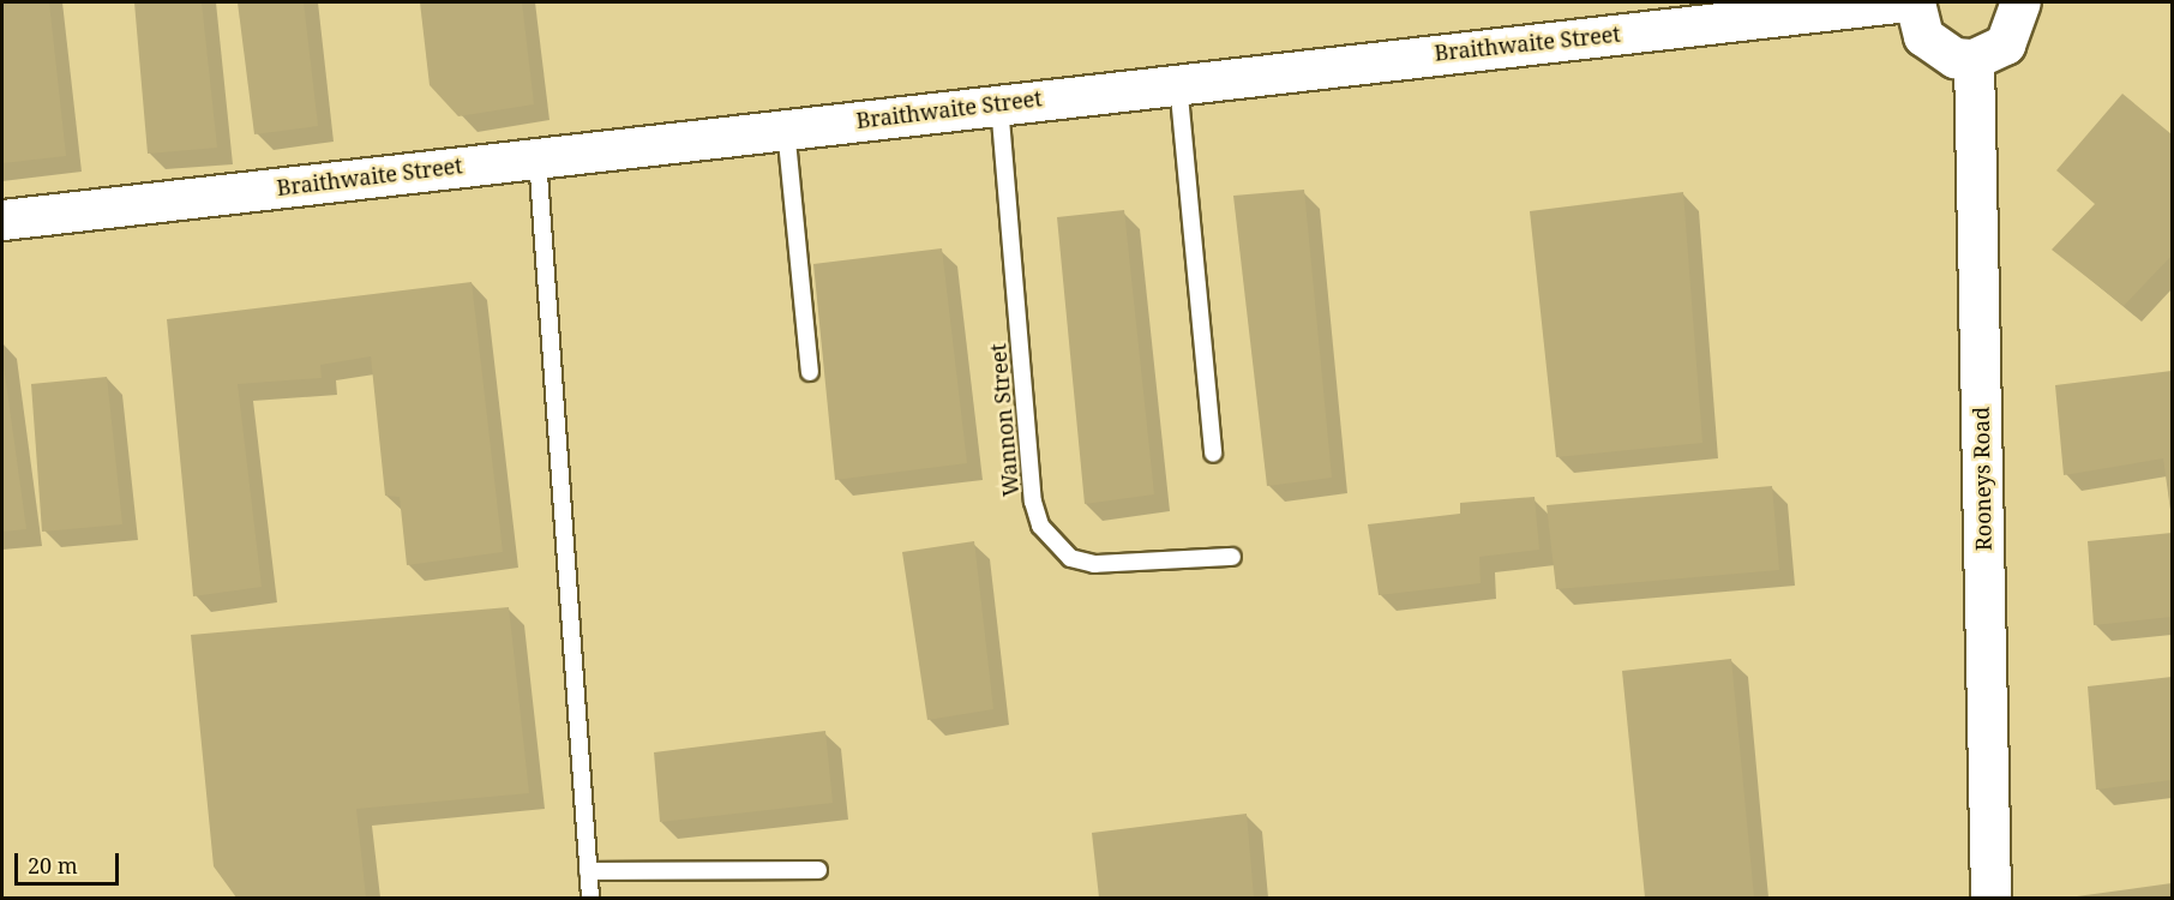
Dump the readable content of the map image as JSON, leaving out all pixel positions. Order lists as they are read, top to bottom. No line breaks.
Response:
{"streets":{"street":["Braithwaite Street","Rooneys Road"],"lane":["Wannon Street"]},"crossings":[["Braithwaite Street","Wannon Street"]],"scale_bar":"20 m"}
